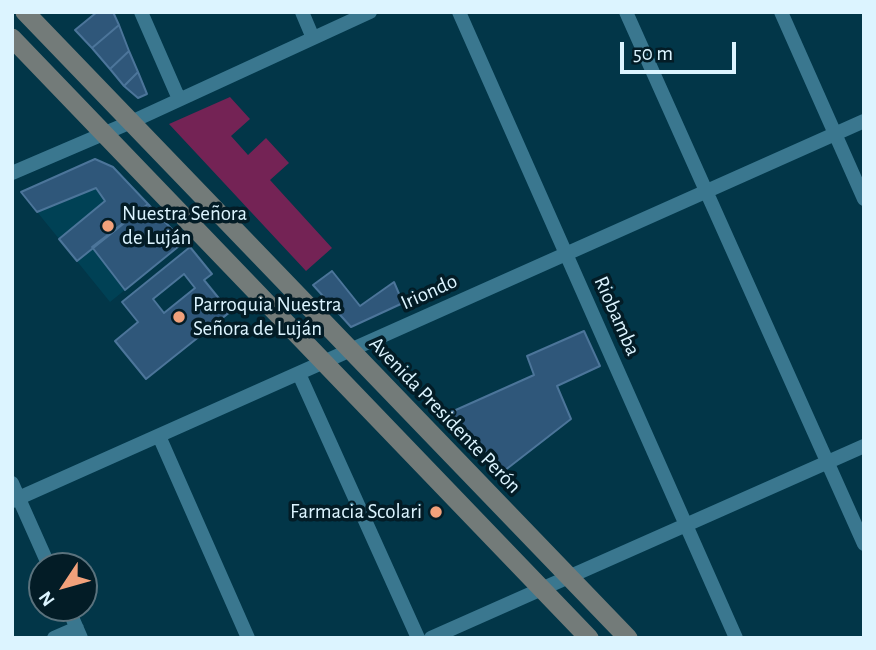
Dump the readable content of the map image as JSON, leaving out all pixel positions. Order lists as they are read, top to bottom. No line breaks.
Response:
{"streets":{"main road":["Avenida Presidente Perón"],"street":["Iriondo","Riobamba"]},"crossings":[["Iriondo","Riobamba"],["Iriondo","Avenida Presidente Perón"]],"places":["Nuestra Señora de Luján","Parroquia Nuestra Señora de Luján","Farmacia Scolari"],"scale_bar":"50 m","north":"bottom left"}
